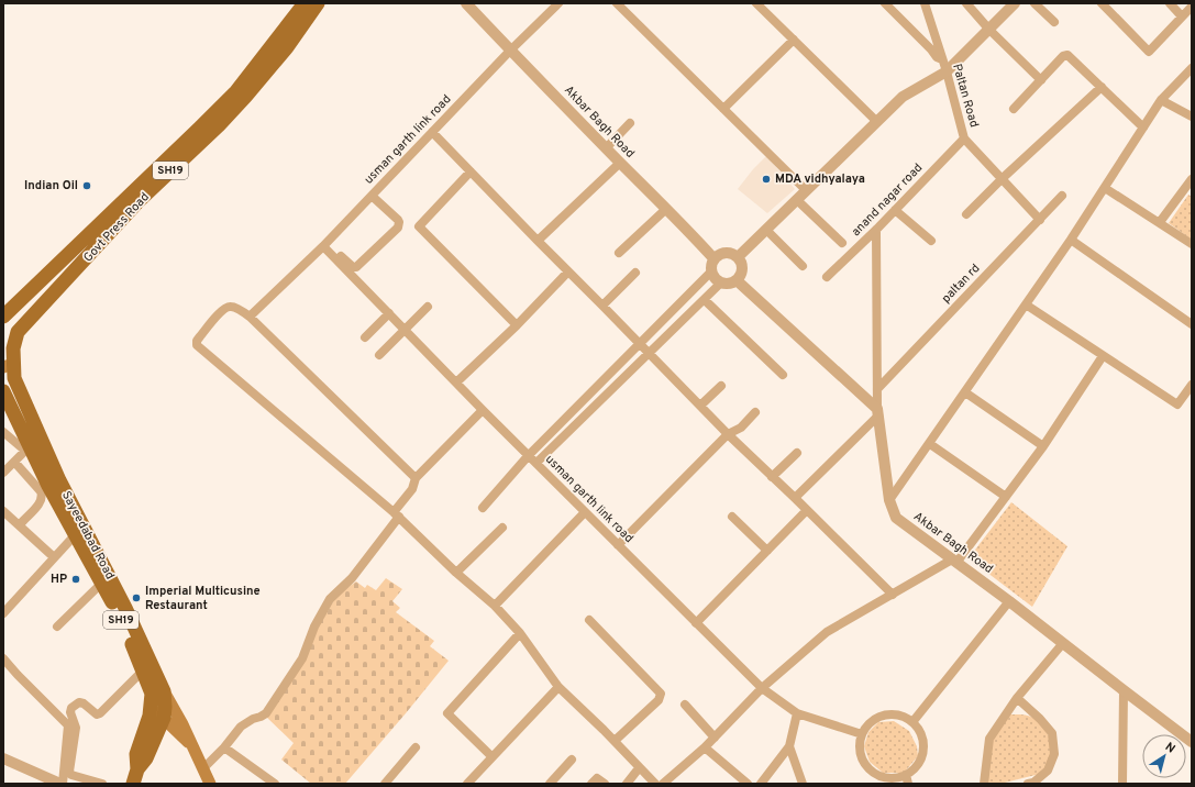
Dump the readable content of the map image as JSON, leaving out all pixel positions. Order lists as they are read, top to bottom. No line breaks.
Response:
{"streets":{"main road":["SH19","Govt Press Road","Sayeedabad Road"],"street":["Paltan Road","Akbar Bagh Road","usman garth link road","anand nagar road","paltan rd"]},"crossings":[["Paltan Road","anand nagar road"],["Paltan Road","paltan rd"],["Akbar Bagh Road","usman garth link road"],["SH19","Govt Press Road"],["SH19","Sayeedabad Road"]],"places":["MDA vidhyalaya","Indian Oil","HP","Imperial Multicusine Restaurant"],"north":"top right"}
